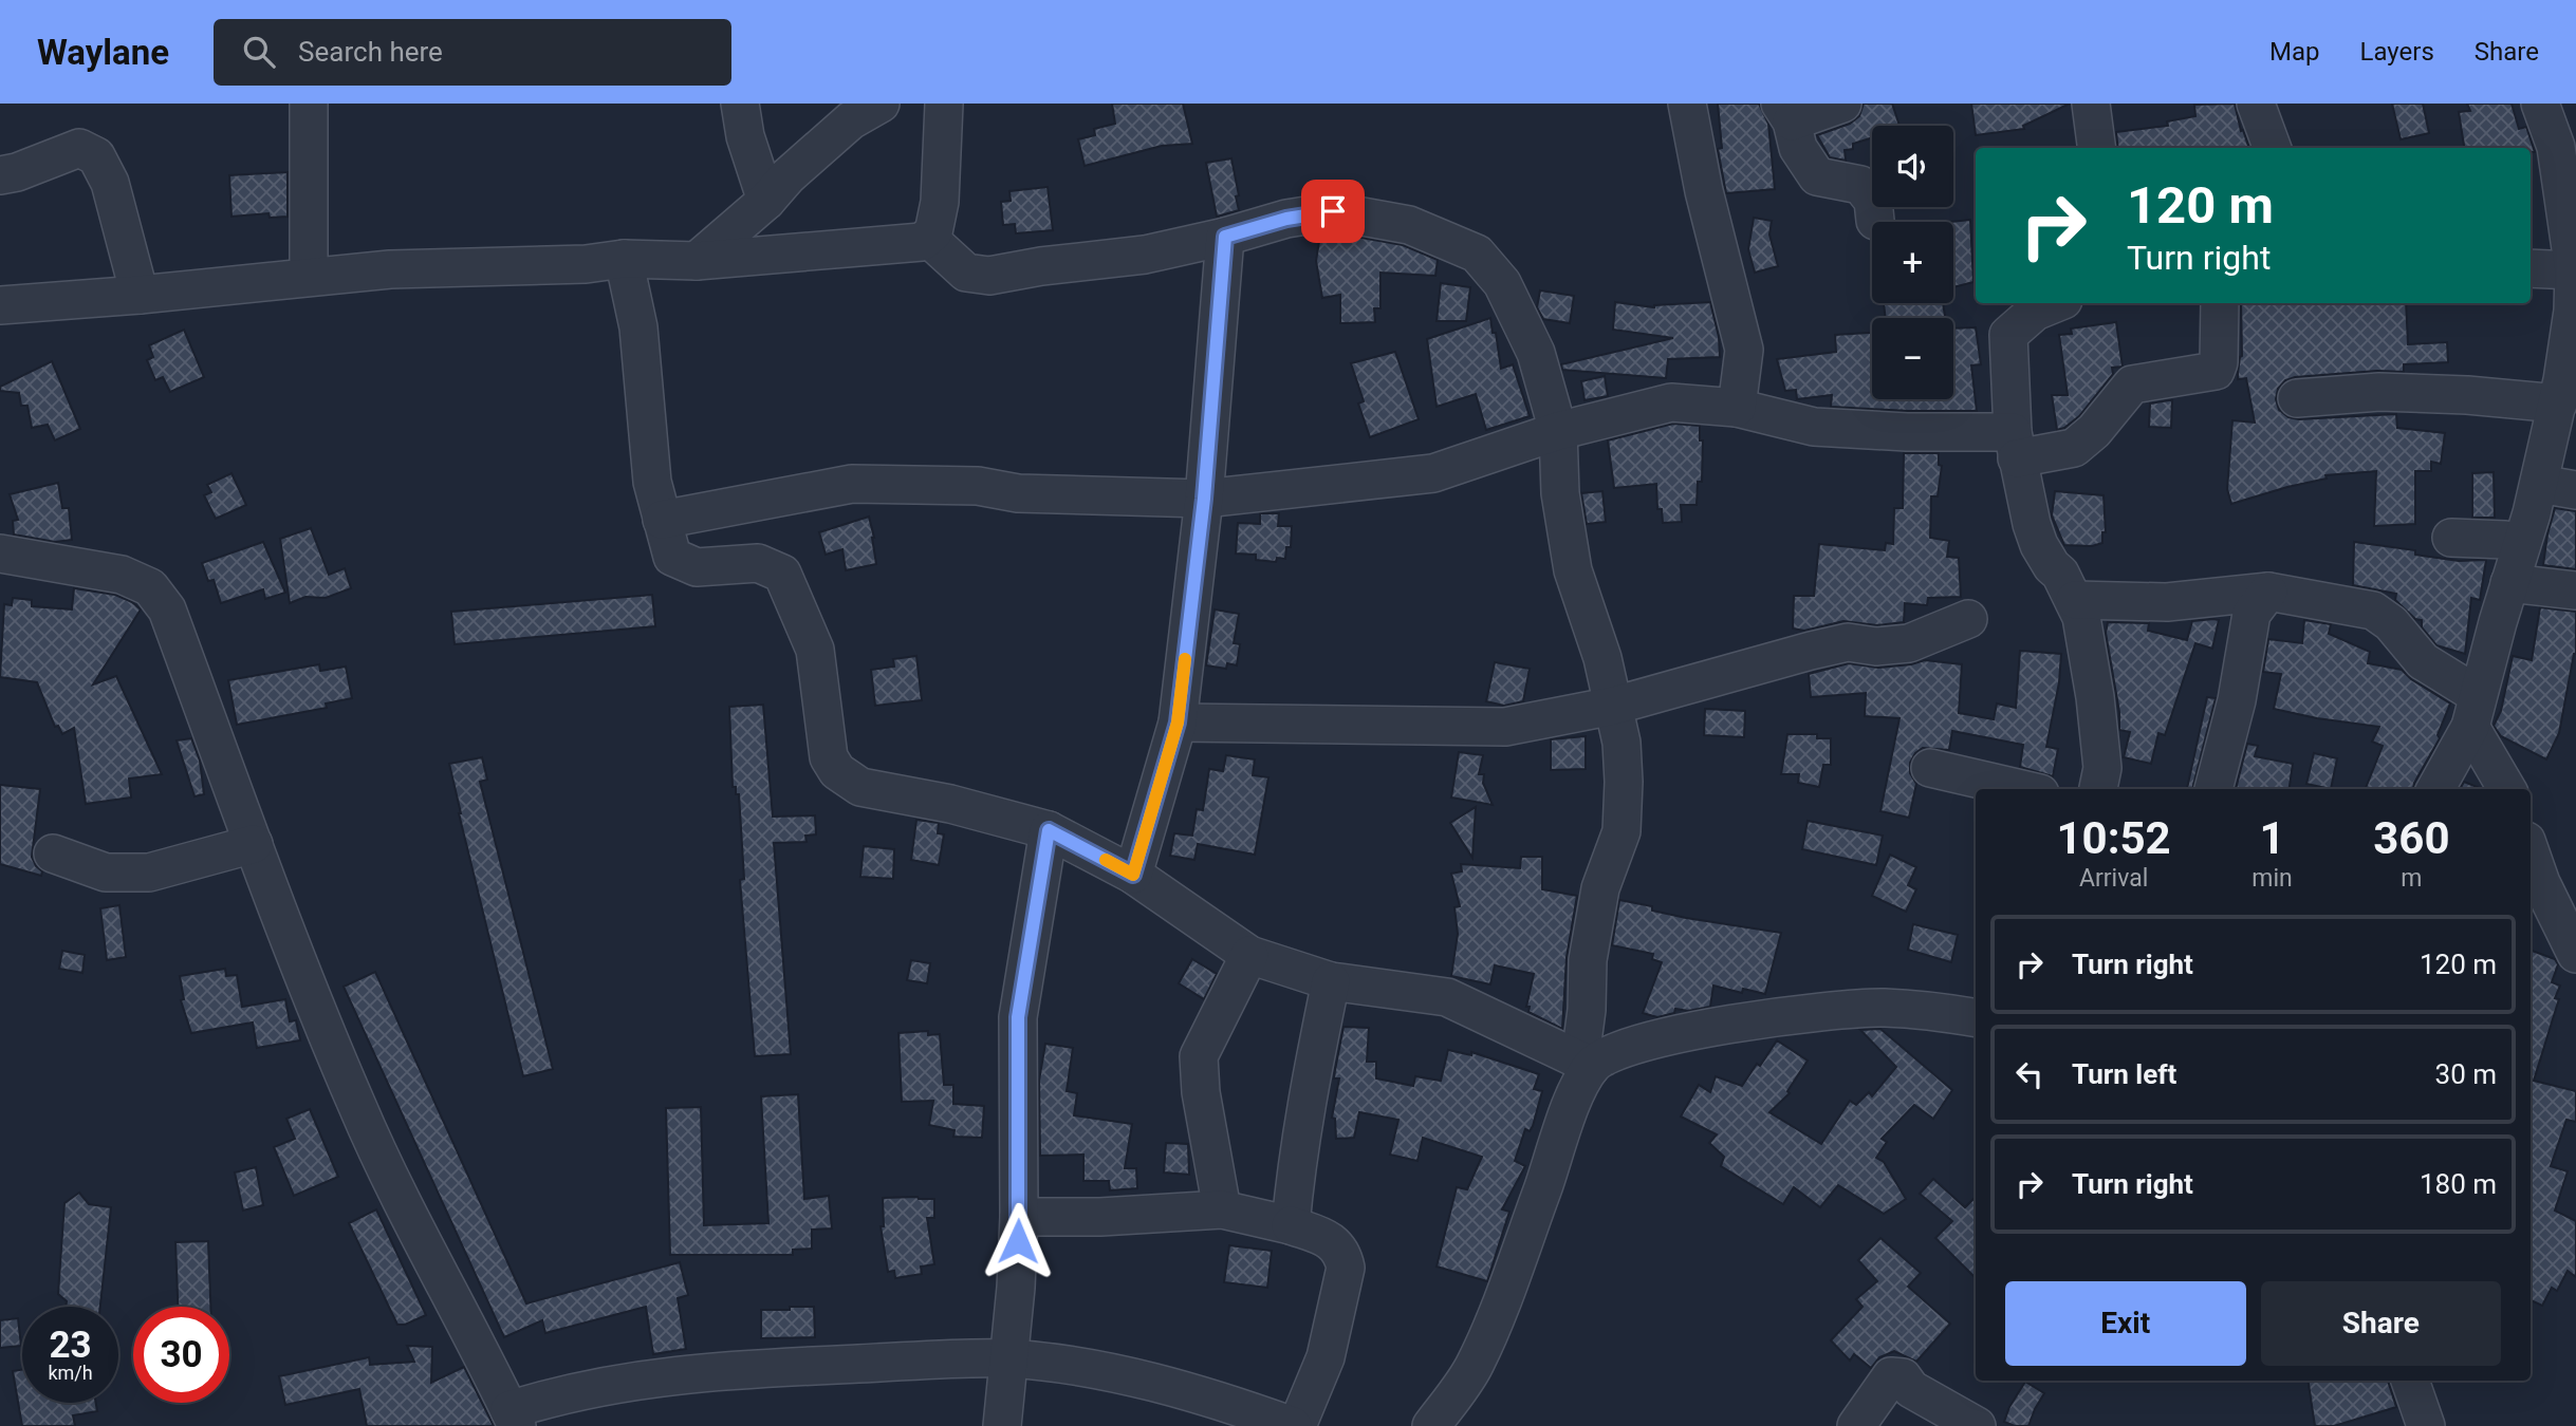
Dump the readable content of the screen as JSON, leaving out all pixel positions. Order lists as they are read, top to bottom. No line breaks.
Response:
{"page":{"header":"Waylane","search":"Search here","nav":["Map","Layers","Share"],"map_buttons":["+","−"],"turn":["120 m","Turn right"],"eta":["10:52","Arrival","1","min","360","m"],"list":[{"name":"Turn right","value":"120 m"},{"name":"Turn left","value":"30 m"},{"name":"Turn right","value":"180 m"}],"buttons":["Exit","Share"],"speed":"23 km/h","limit":"30"}}
